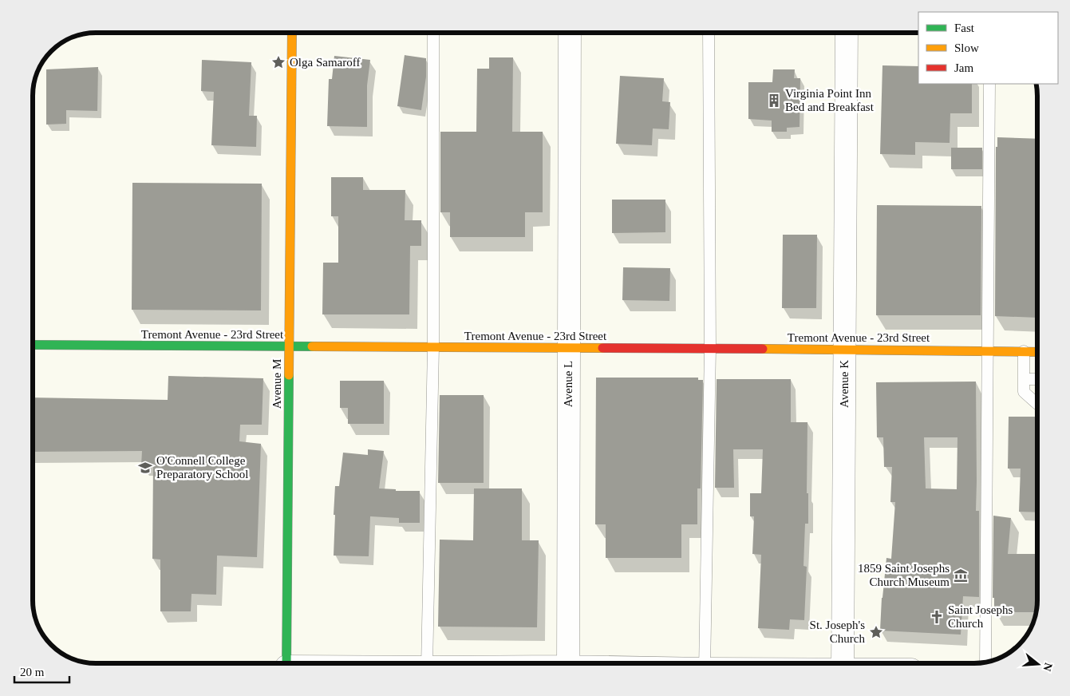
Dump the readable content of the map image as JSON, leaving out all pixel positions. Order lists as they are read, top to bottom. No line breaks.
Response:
{"streets":{"street":["Tremont Avenue - 23rd Street","Avenue M","Avenue L","Avenue K"]},"crossings":[["Tremont Avenue - 23rd Street","Avenue M"],["Tremont Avenue - 23rd Street","Avenue L"],["Tremont Avenue - 23rd Street","Avenue K"]],"places":{"place":["Olga Samaroff","St. Joseph's Church"],"building":["Virginia Point Inn Bed and Breakfast"],"school or university":["O'Connell College Preparatory School"],"museum":["1859 Saint Josephs Church Museum"],"church":["Saint Josephs Church"]},"legend":["Fast","Slow","Jam"],"scale_bar":"20 m","north":"right"}
